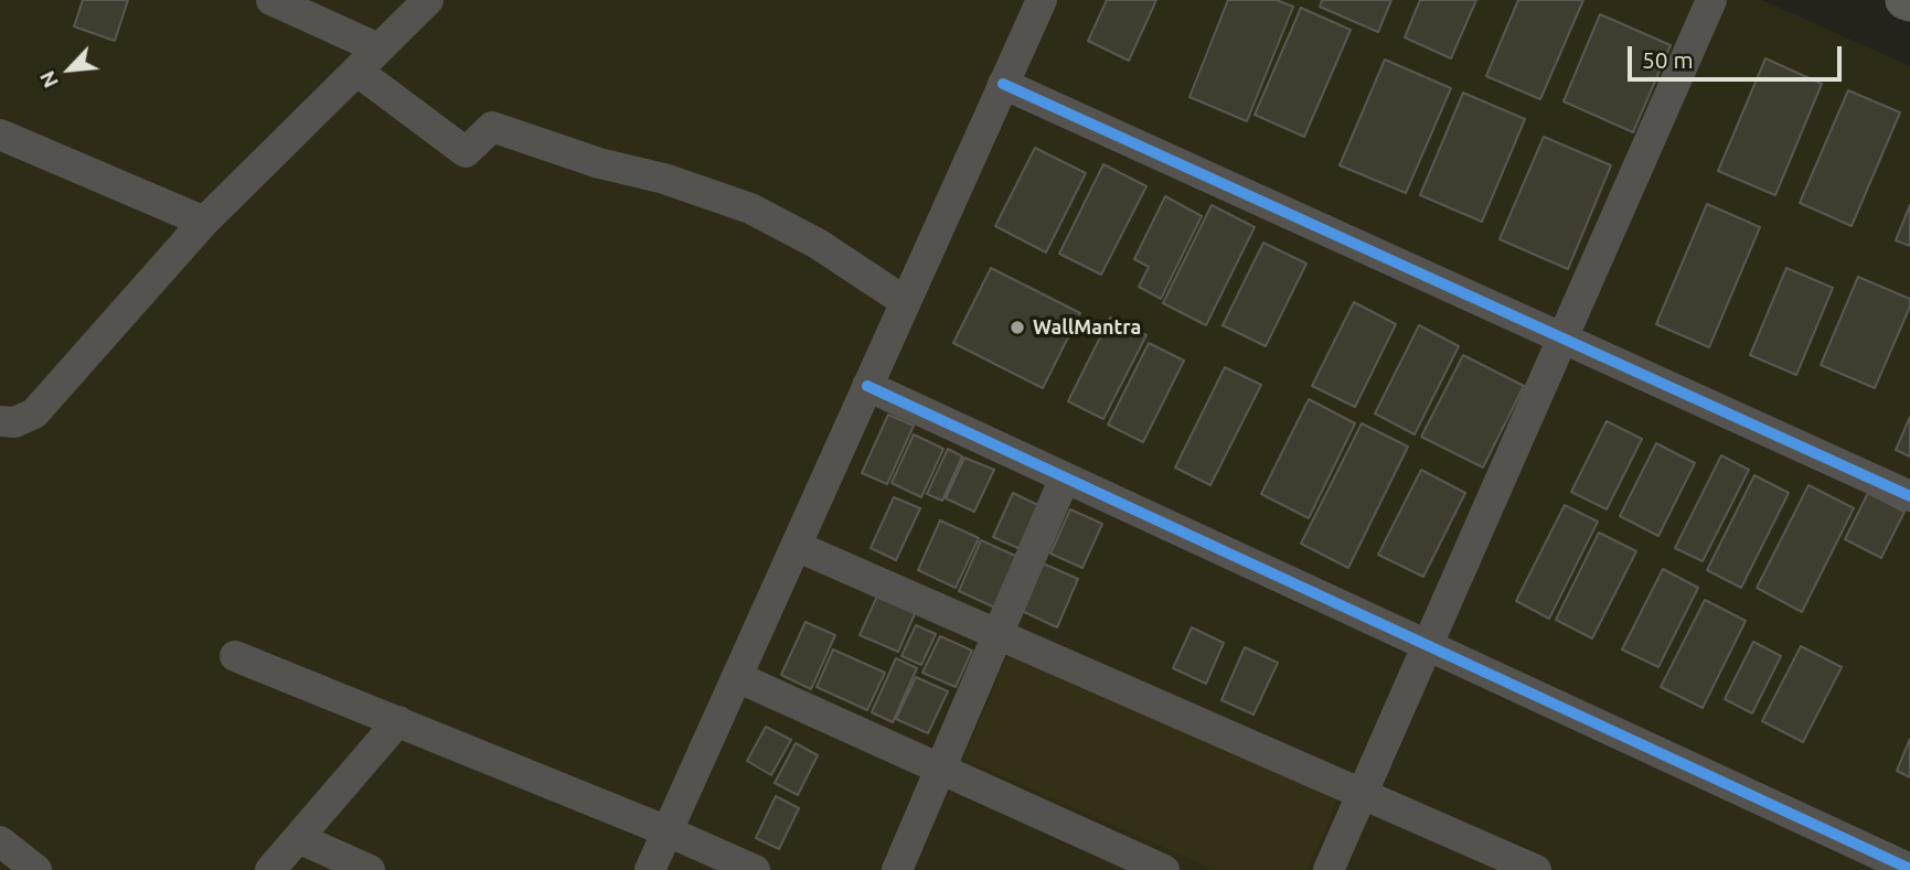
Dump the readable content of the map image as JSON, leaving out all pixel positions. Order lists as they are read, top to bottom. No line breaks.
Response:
{"places":["WallMantra"],"scale_bar":"50 m","north":"bottom left"}
